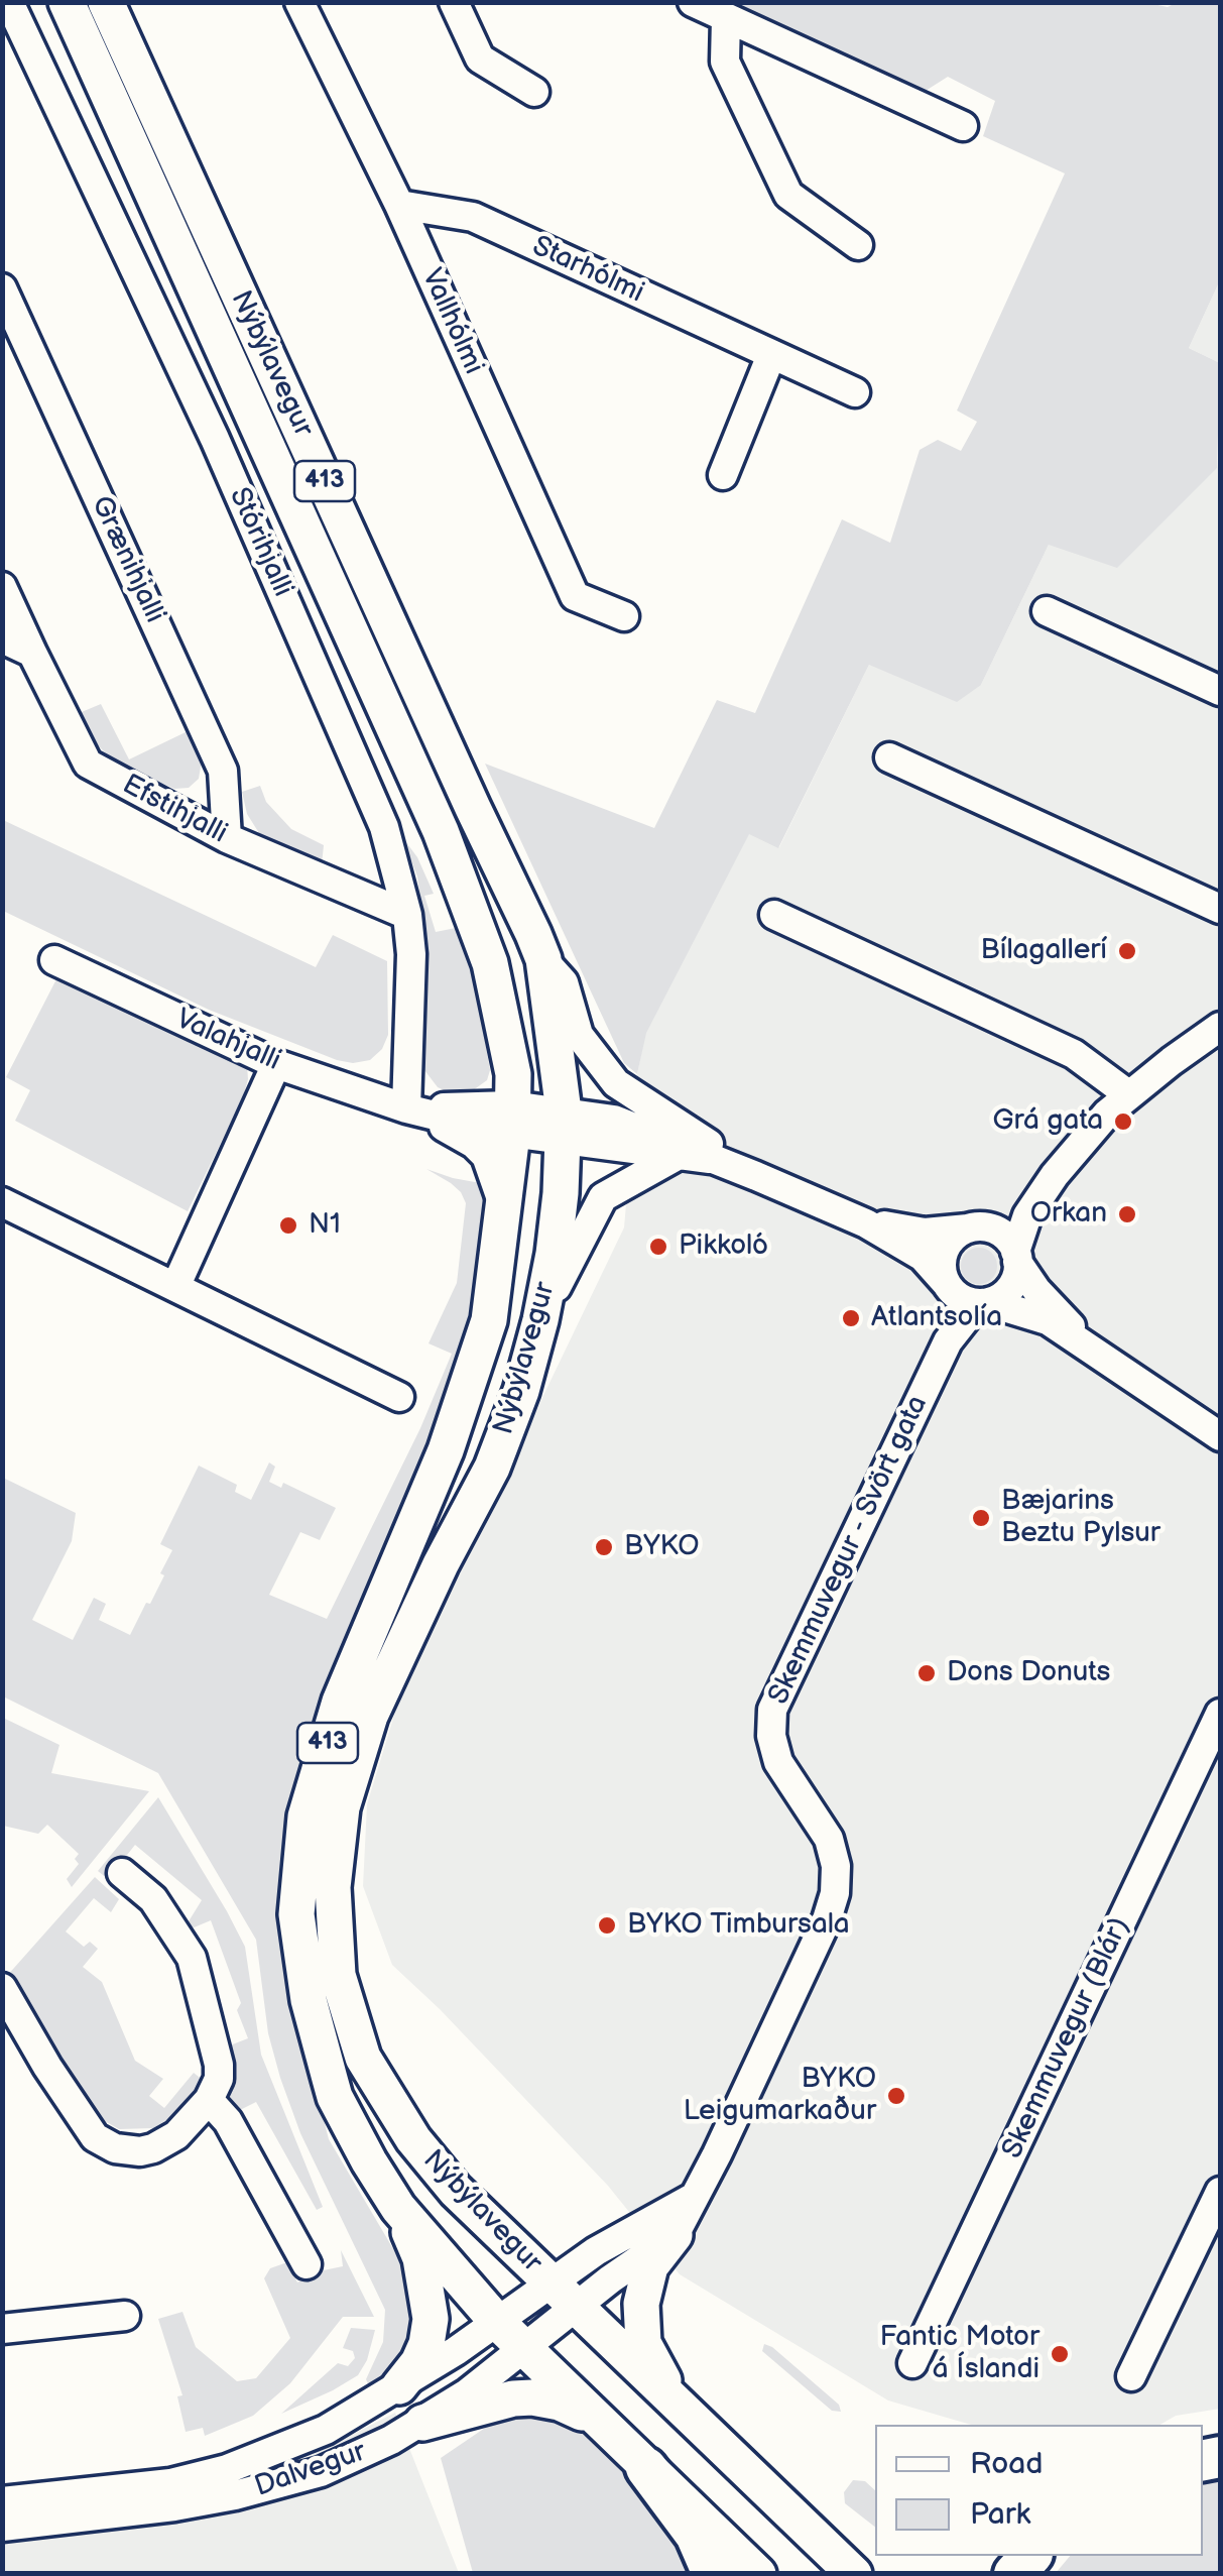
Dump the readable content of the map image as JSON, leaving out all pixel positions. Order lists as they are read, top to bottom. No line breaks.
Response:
{"streets":{"main road":["Nýbýlavegur","413"],"street":["Starhólmi","Vallhólmi","Stórihjalli","Grænihjalli","Efstihjalli","Valahjalli","Skemmuvegur - Svört gata","Skemmuvegur (Blár)","Dalvegur"]},"crossings":[["Starhólmi","Vallhólmi"],["Nýbýlavegur","Stórihjalli"],["Nýbýlavegur","Valahjalli"],["Nýbýlavegur","Skemmuvegur - Svört gata"],["Nýbýlavegur","Dalvegur"],["Stórihjalli","Efstihjalli"],["Stórihjalli","Valahjalli"],["Grænihjalli","Efstihjalli"],["Skemmuvegur - Svört gata","Dalvegur"]],"places":["Bílagallerí","Grá gata","Orkan","N1","Pikkoló","Atlantsolía","Bæjarins Beztu Pylsur","BYKO","Dons Donuts","BYKO Timbursala","BYKO Leigumarkaður","Fantic Motor á Íslandi"],"legend":["Road","Park"]}
